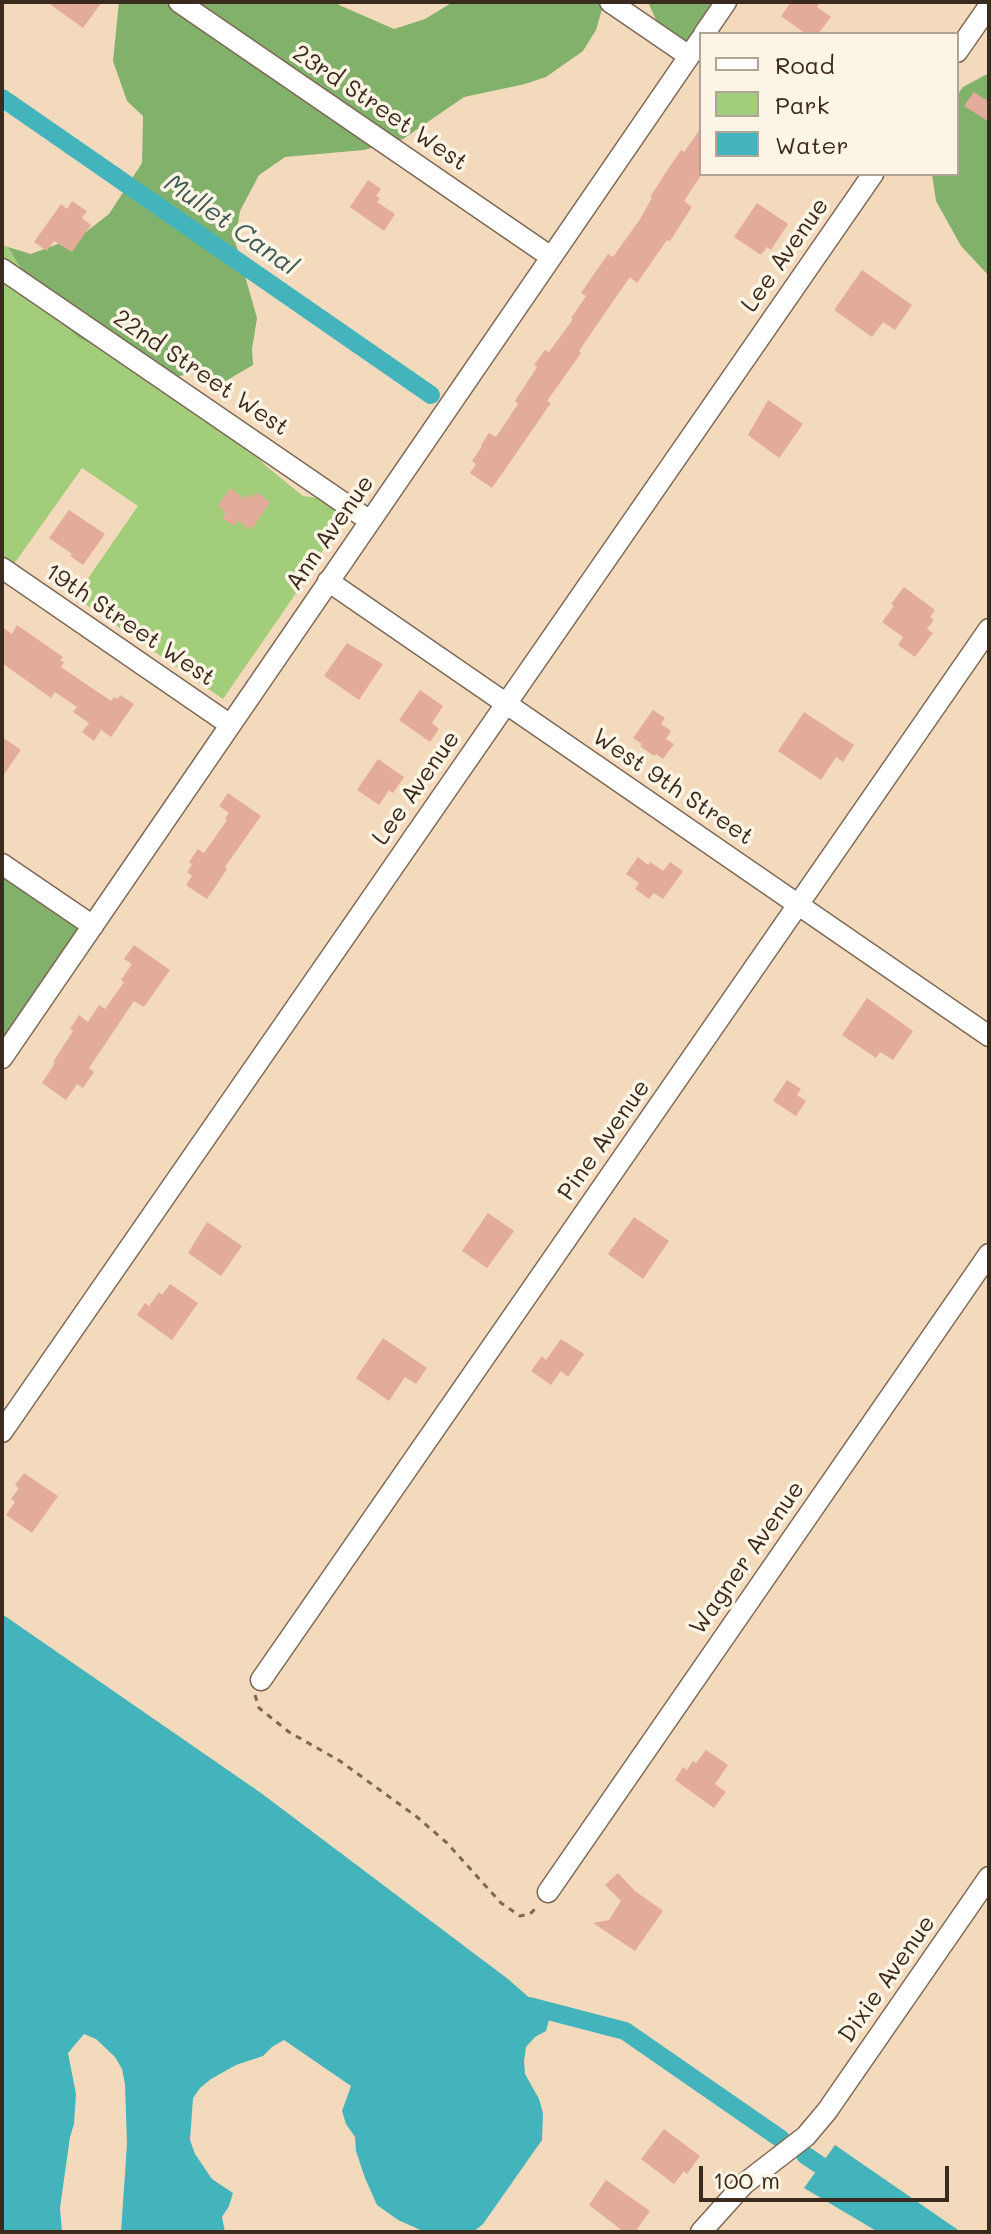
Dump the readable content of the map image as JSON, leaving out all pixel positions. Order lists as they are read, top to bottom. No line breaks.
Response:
{"streets":{"street":["23rd Street West","Lee Avenue","22nd Street West","Ann Avenue","19th Street West","West 9th Street","Pine Avenue","Wagner Avenue","Dixie Avenue"]},"crossings":[["23rd Street West","Ann Avenue"],["Lee Avenue","West 9th Street"],["22nd Street West","Ann Avenue"],["Ann Avenue","19th Street West"],["Ann Avenue","West 9th Street"],["West 9th Street","Pine Avenue"]],"water":["Mullet Canal"],"legend":["Road","Park","Water"],"scale_bar":"100 m"}
